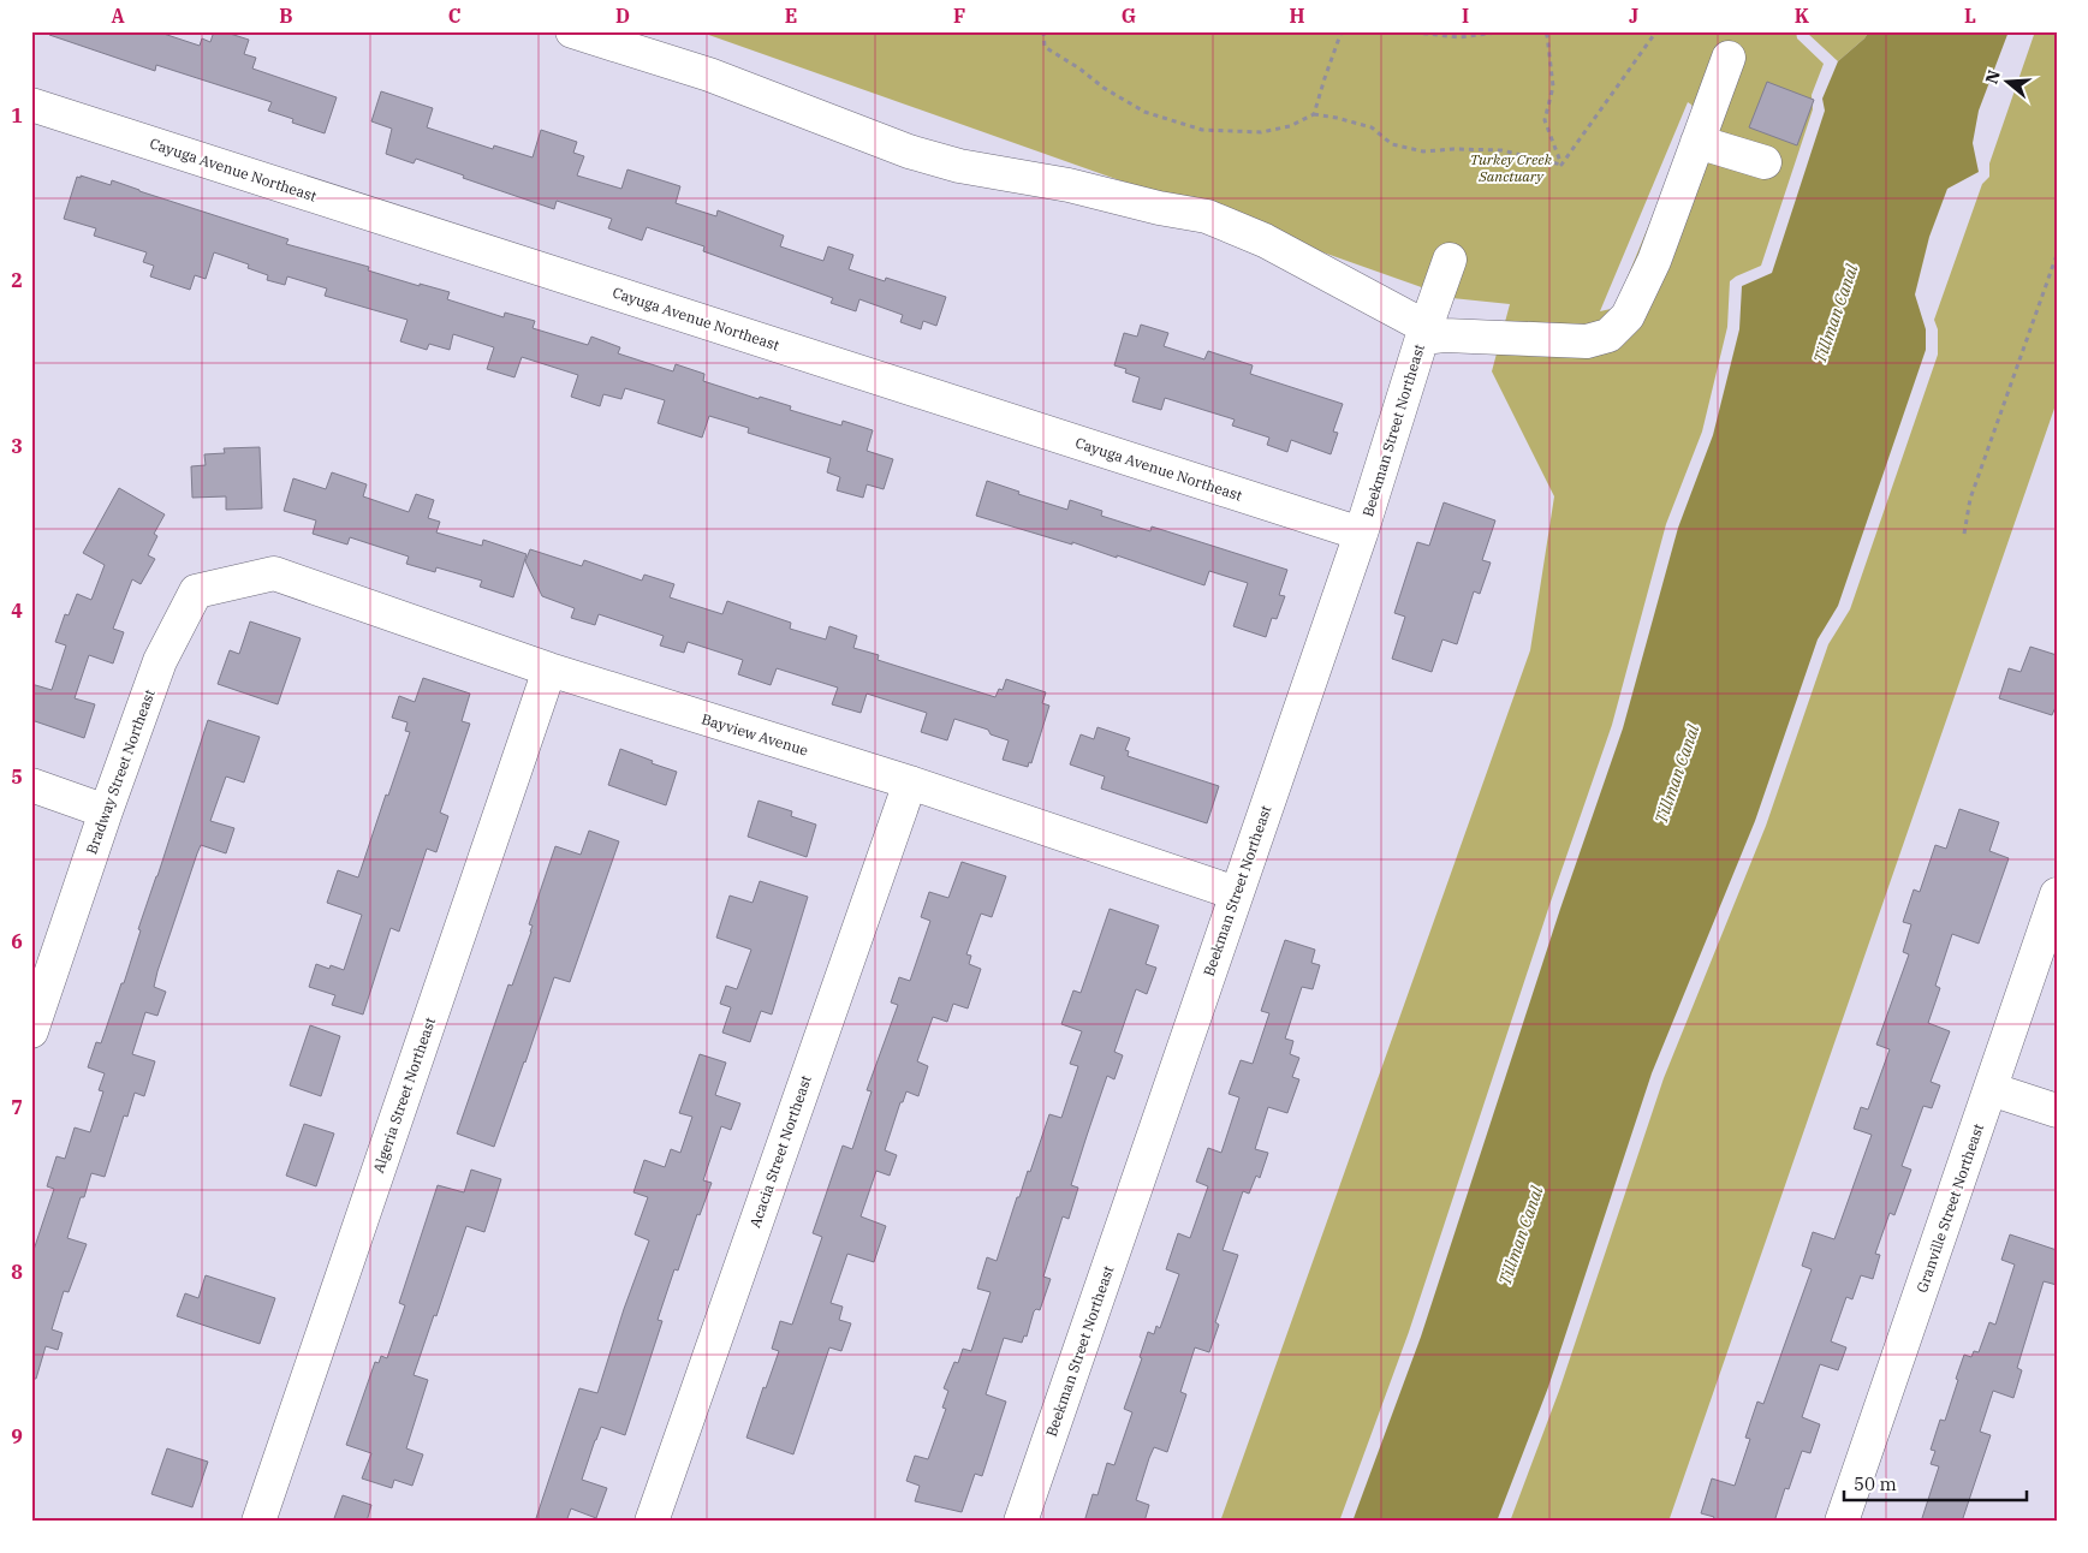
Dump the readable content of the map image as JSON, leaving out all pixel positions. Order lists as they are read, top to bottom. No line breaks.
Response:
{"streets":{"street":["Cayuga Avenue Northeast","Beekman Street Northeast","Bayview Avenue","Bradway Street Northeast","Algeria Street Northeast","Acacia Street Northeast","Granville Street Northeast"]},"crossings":[["Cayuga Avenue Northeast","Beekman Street Northeast"],["Beekman Street Northeast","Bayview Avenue"],["Bayview Avenue","Bradway Street Northeast"],["Bayview Avenue","Algeria Street Northeast"],["Bayview Avenue","Acacia Street Northeast"]],"water":["Tillman Canal"],"parks":["Turkey Creek Sanctuary"],"scale_bar":"50 m","north":"left","grid":{"columns":["A","B","C","D","E","F","G","H","I","J","K","L"],"rows":["1","2","3","4","5","6","7","8","9"]}}
